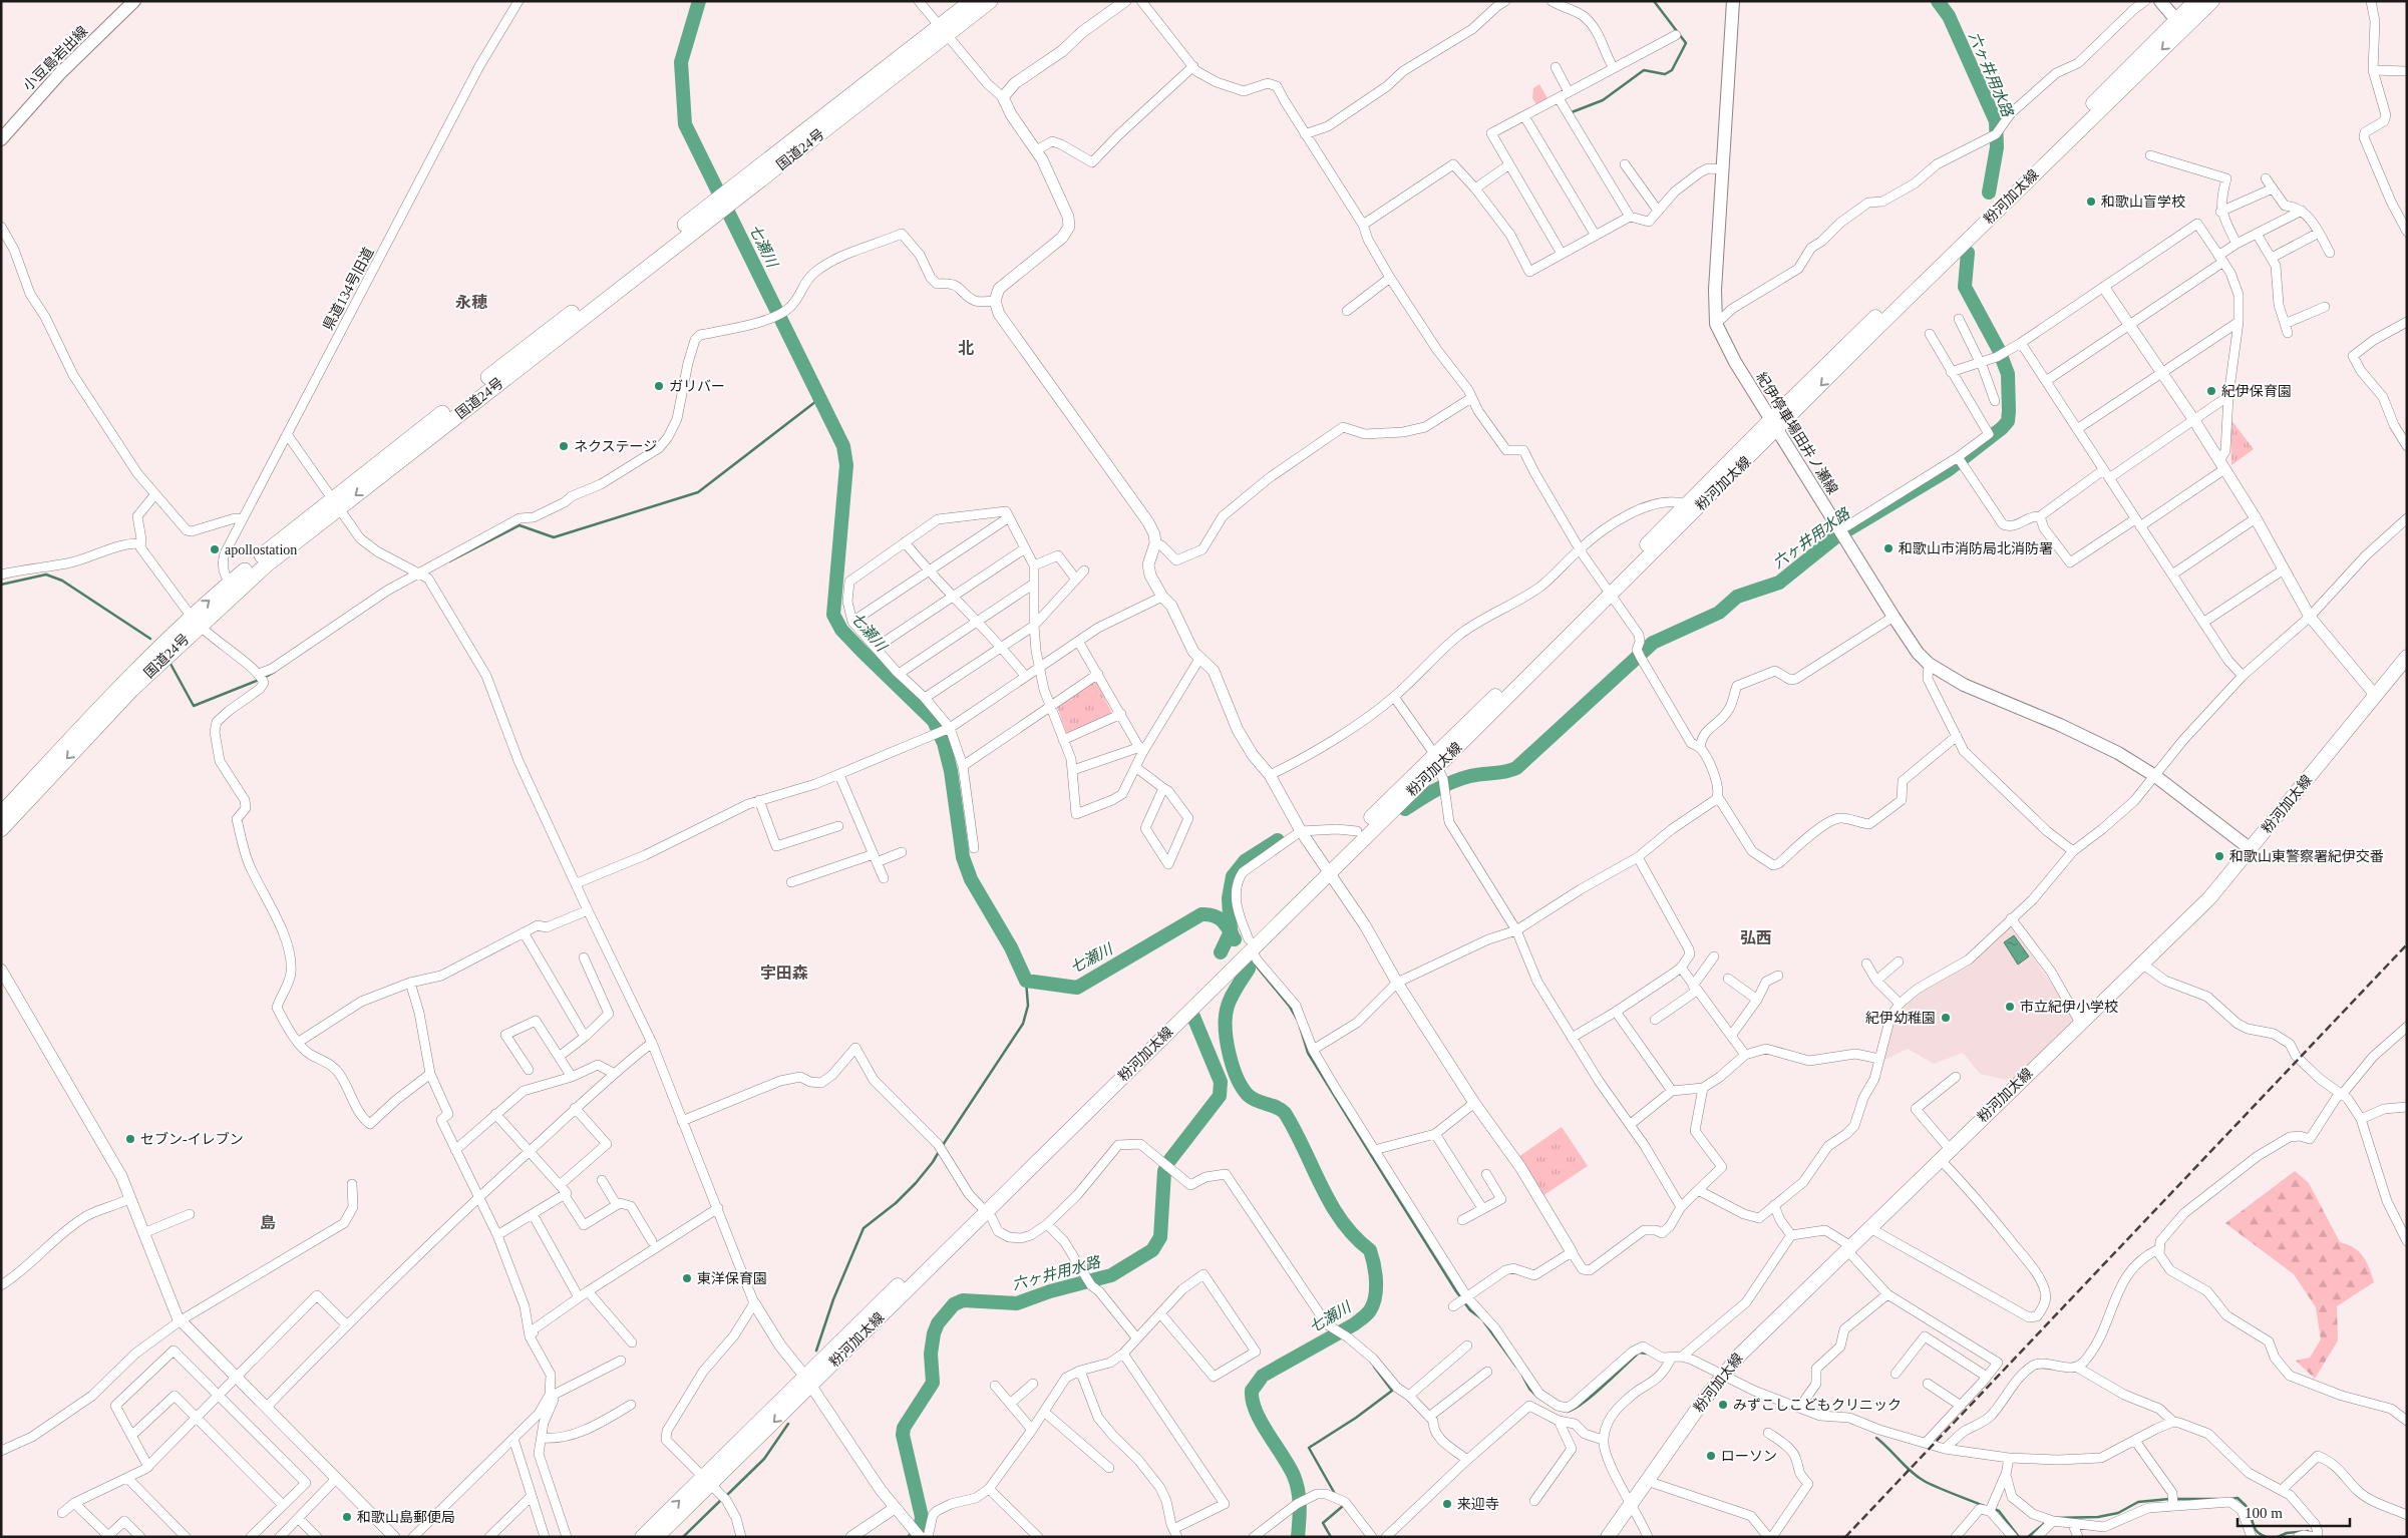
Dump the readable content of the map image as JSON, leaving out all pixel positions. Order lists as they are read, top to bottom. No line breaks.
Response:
{"streets":{"highway":["国道24号"],"main road":["小豆島岩出線","粉河加太線","紀伊停車場田井ノ瀬線"],"street":["県道134号旧道"]},"crossings":[["国道24号","県道134号旧道"],["粉河加太線","紀伊停車場田井ノ瀬線"]],"districts":["永穂","北","弘西","宇田森","島"],"water":["六ヶ井用水路","七瀬川"],"places":["和歌山盲学校","ガリバー","紀伊保育園","ネクステージ","和歌山市消防局北消防署","apollostation","和歌山東警察署紀伊交番","市立紀伊小学校","紀伊幼稚園","セブン-イレブン","東洋保育園","みずこしこどもクリニック","ローソン","来迎寺","和歌山島郵便局"],"scale_bar":"100 m"}
